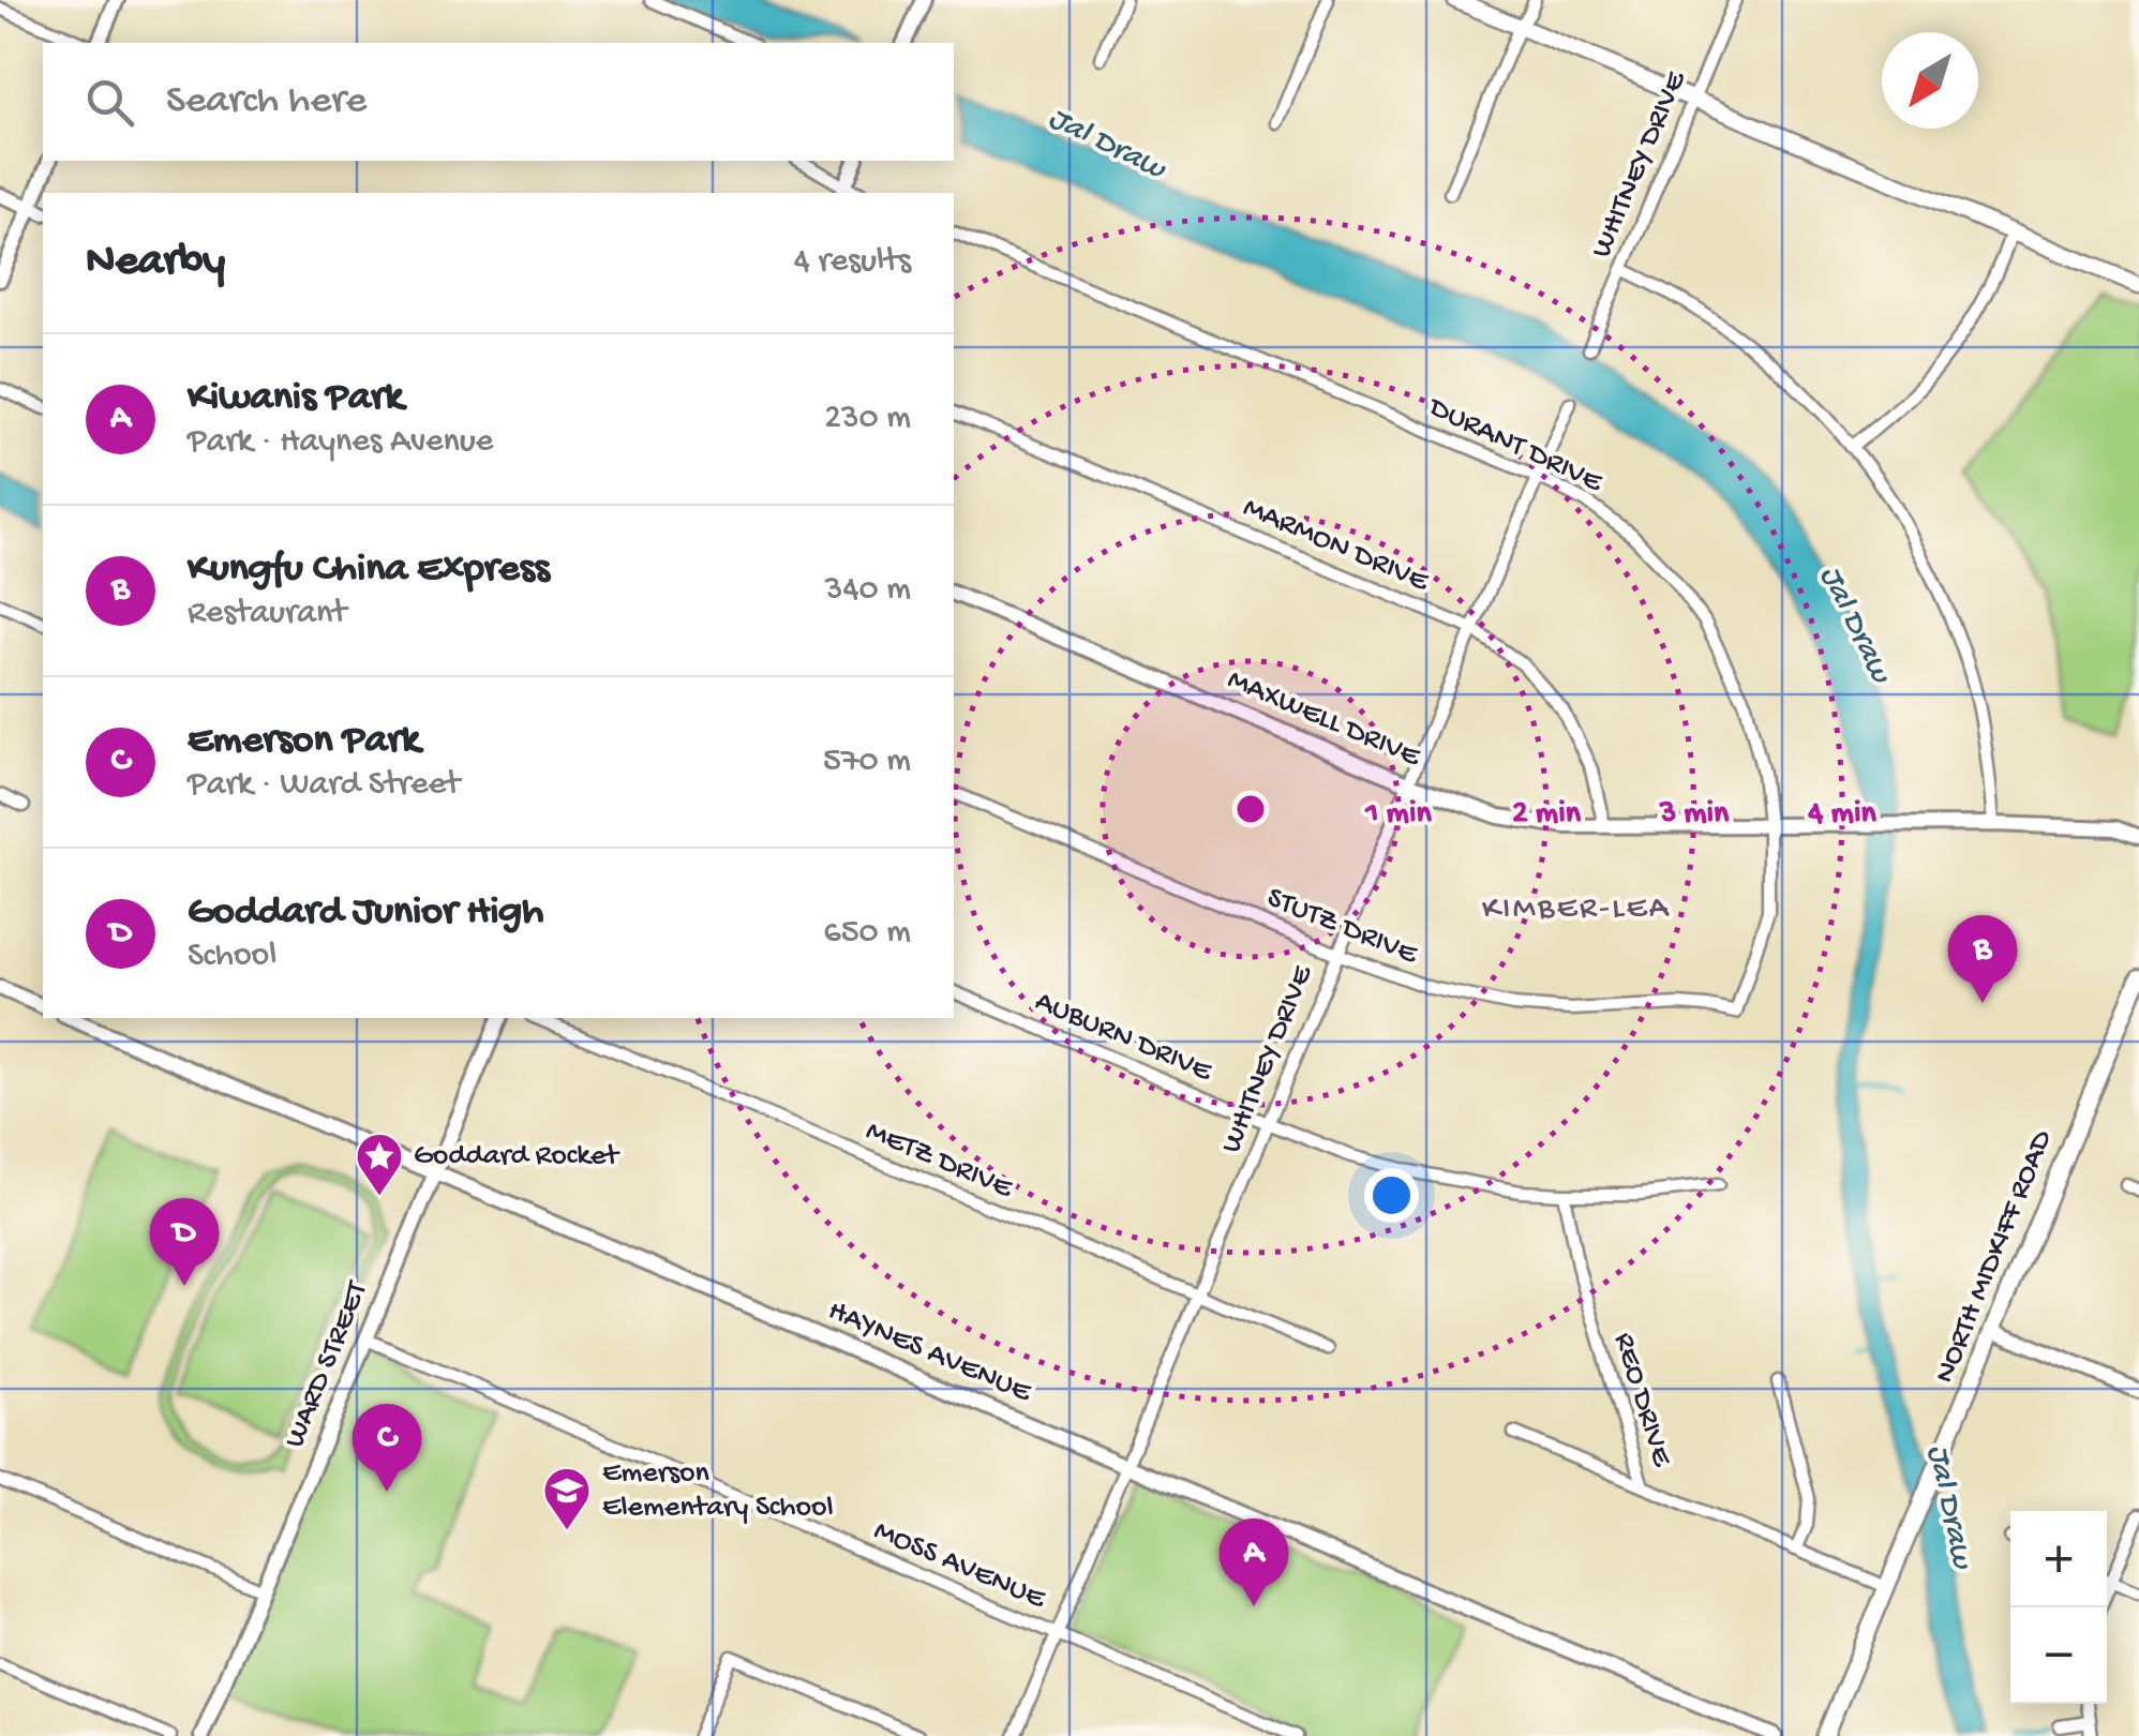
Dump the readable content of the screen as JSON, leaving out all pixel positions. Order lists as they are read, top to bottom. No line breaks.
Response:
{"streets":{"main road":["NORTH MIDKIFF ROAD"],"street":["WHITNEY DRIVE","DURANT DRIVE","MARMON DRIVE","MAXWELL DRIVE","STUTZ DRIVE","AUBURN DRIVE","METZ DRIVE","HAYNES AVENUE","WARD STREET","REO DRIVE","MOSS AVENUE"]},"crossings":[["WHITNEY DRIVE","DURANT DRIVE"],["WHITNEY DRIVE","MARMON DRIVE"],["WHITNEY DRIVE","MAXWELL DRIVE"],["WHITNEY DRIVE","STUTZ DRIVE"],["WHITNEY DRIVE","AUBURN DRIVE"],["WHITNEY DRIVE","METZ DRIVE"],["WHITNEY DRIVE","HAYNES AVENUE"],["WHITNEY DRIVE","MOSS AVENUE"],["DURANT DRIVE","MAXWELL DRIVE"],["DURANT DRIVE","STUTZ DRIVE"],["MARMON DRIVE","MAXWELL DRIVE"],["AUBURN DRIVE","REO DRIVE"],["NORTH MIDKIFF ROAD","REO DRIVE"],["HAYNES AVENUE","WARD STREET"],["WARD STREET","MOSS AVENUE"]],"districts":["KIMBER-LEA"],"water":["Jal Draw"],"places":{"place":["Goddard Rocket"],"school or university":["Emerson Elementary School"]},"north":"bottom left","page":{"search":"Search here","heading":["Nearby","4 results"],"list":[{"mark":"A","name":"Kiwanis Park","note":"Park · Haynes Avenue","value":"230 m"},{"mark":"B","name":"Kungfu China Express","note":"Restaurant","value":"340 m"},{"mark":"C","name":"Emerson Park","note":"Park · Ward Street","value":"570 m"},{"mark":"D","name":"Goddard Junior High","note":"School","value":"650 m"}],"pins":["B","D","C","A"],"map_buttons":["+","−"]},"rings":["1 min","2 min","3 min","4 min"]}
